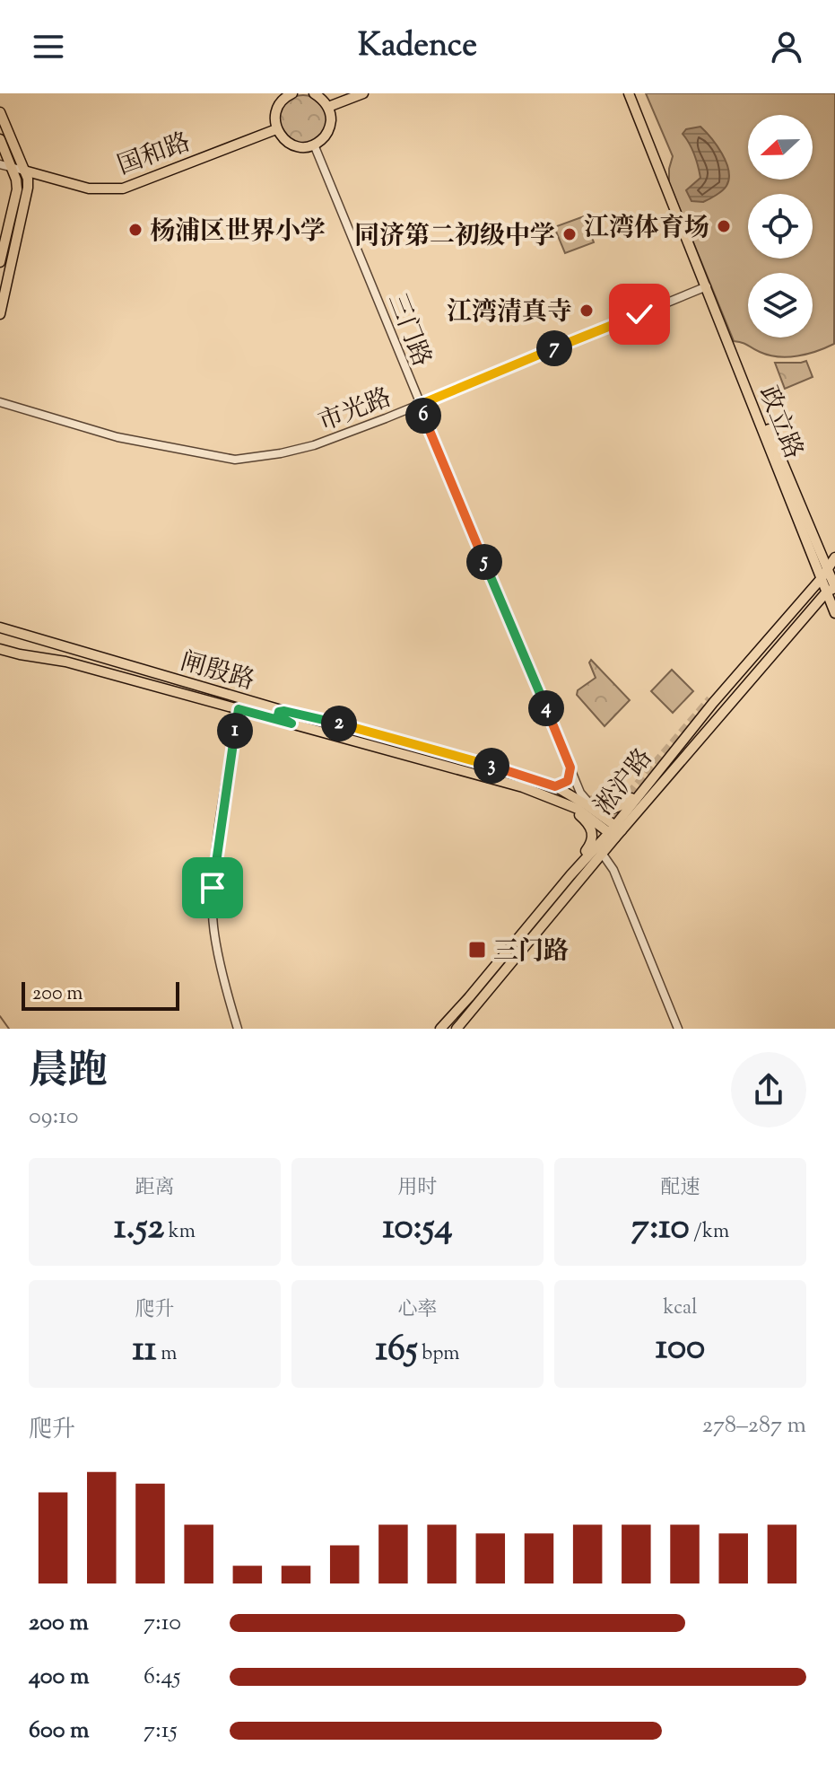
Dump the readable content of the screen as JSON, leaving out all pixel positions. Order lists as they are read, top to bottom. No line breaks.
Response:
{"streets":{"main road":["国和路","政立路","闸殷路","淞沪路"],"street":["三门路","市光路"]},"crossings":[["三门路","市光路"],["三门路","闸殷路"],["市光路","政立路"],["政立路","淞沪路"],["闸殷路","淞沪路"]],"places":{"other":["江湾体育场","杨浦区世界小学","同济第二初级中学","江湾清真寺"],"transit":["三门路"]},"scale_bar":"200 m","north":"left","page":{"header":"Kadence","pins":["7","6","5","4","2","1","3"],"scale":"200 m","heading":["晨跑","09:10"],"stats":[["距离","1.52 km"],["用时","10:54"],["配速","7:10 /km"],["爬升","11 m"],["心率","165 bpm"],["kcal","100"]],"chart":["爬升","278–287 m"],"list":[{"name":"200 m","note":"7:10"},{"name":"400 m","note":"6:45"},{"name":"600 m","note":"7:15"}]}}
